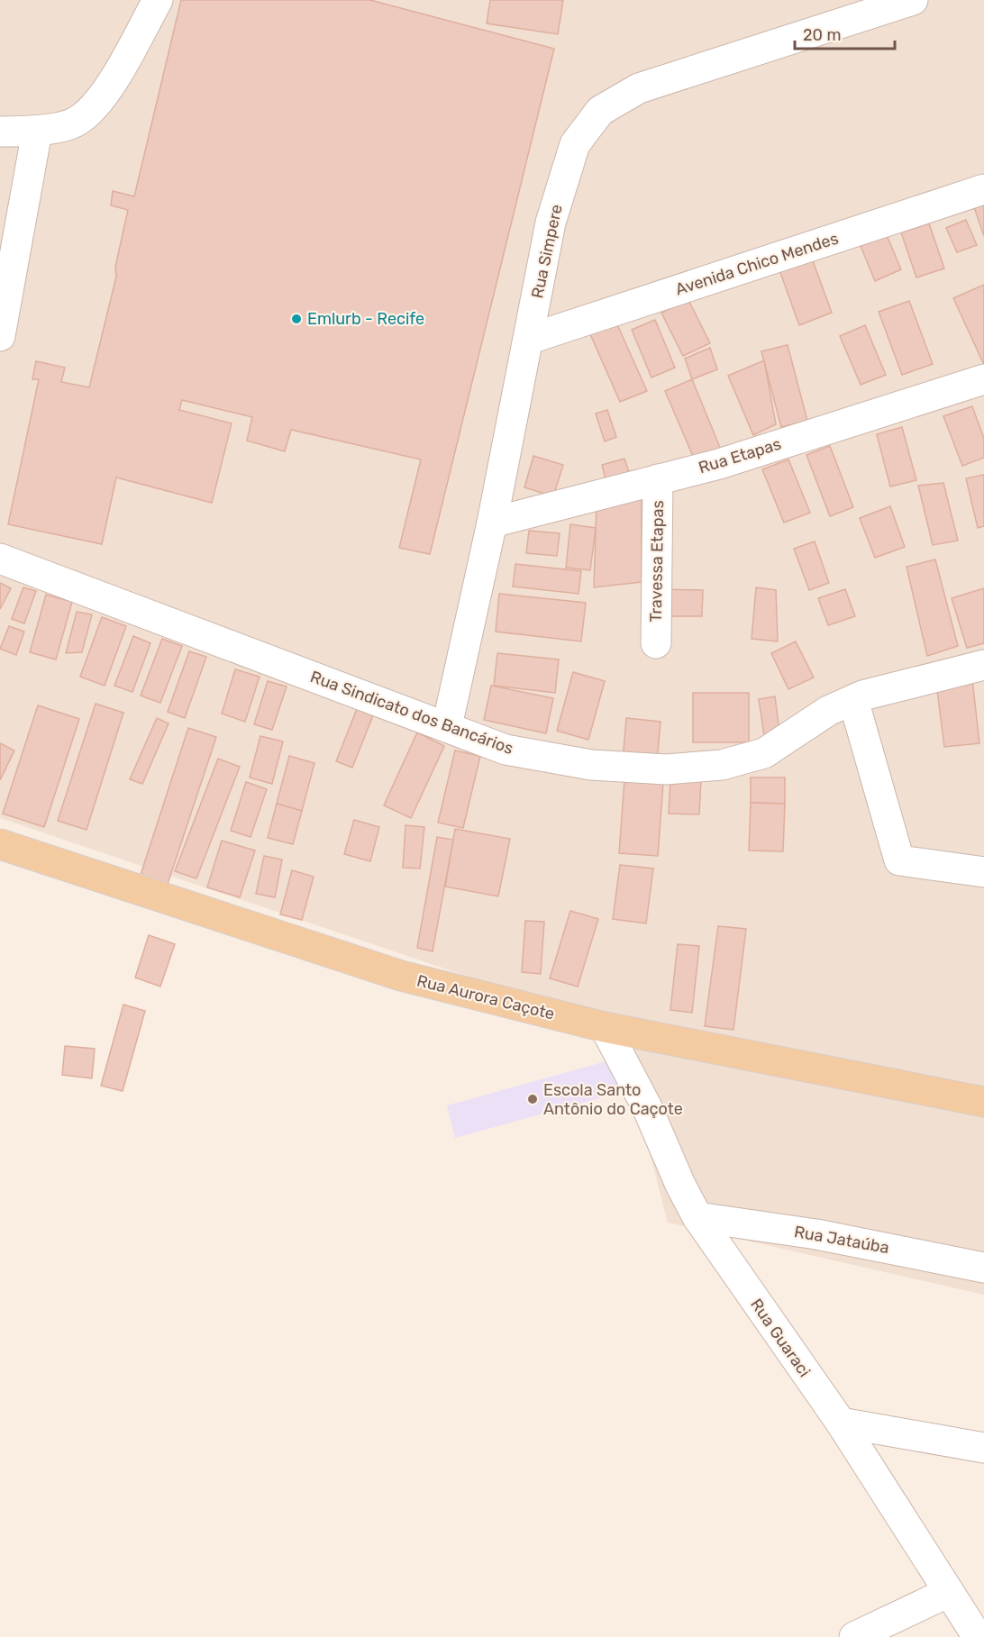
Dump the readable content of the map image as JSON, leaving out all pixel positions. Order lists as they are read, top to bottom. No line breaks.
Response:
{"streets":{"main road":["Rua Aurora Caçote"],"street":["Rua Simpere","Avenida Chico Mendes","Rua Etapas","Travessa Etapas","Rua Sindicato dos Bancários","Rua Jataúba","Rua Guaraci"]},"crossings":[["Rua Simpere","Avenida Chico Mendes"],["Rua Simpere","Rua Etapas"],["Rua Simpere","Rua Sindicato dos Bancários"],["Rua Etapas","Travessa Etapas"],["Rua Aurora Caçote","Rua Guaraci"],["Rua Jataúba","Rua Guaraci"]],"places":["Emlurb - Recife","Escola Santo Antônio do Caçote"],"scale_bar":"20 m"}
